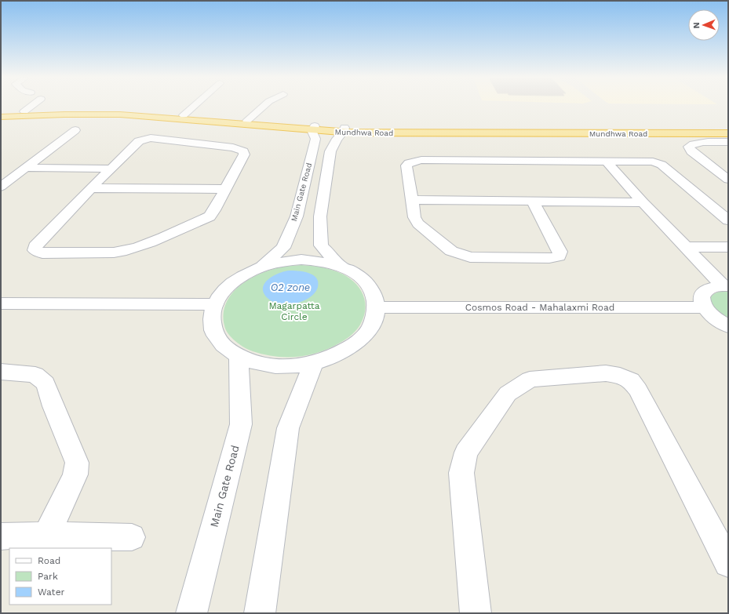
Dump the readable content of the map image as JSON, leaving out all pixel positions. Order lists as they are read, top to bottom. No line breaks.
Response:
{"streets":{"highway":["Mundhwa Road"],"street":["Main Gate Road","Cosmos Road - Mahalaxmi Road"]},"crossings":[["Mundhwa Road","Main Gate Road"]],"water":["O2 zone"],"parks":["Magarpatta Circle"],"legend":["Road","Park","Water"],"north":"left"}
